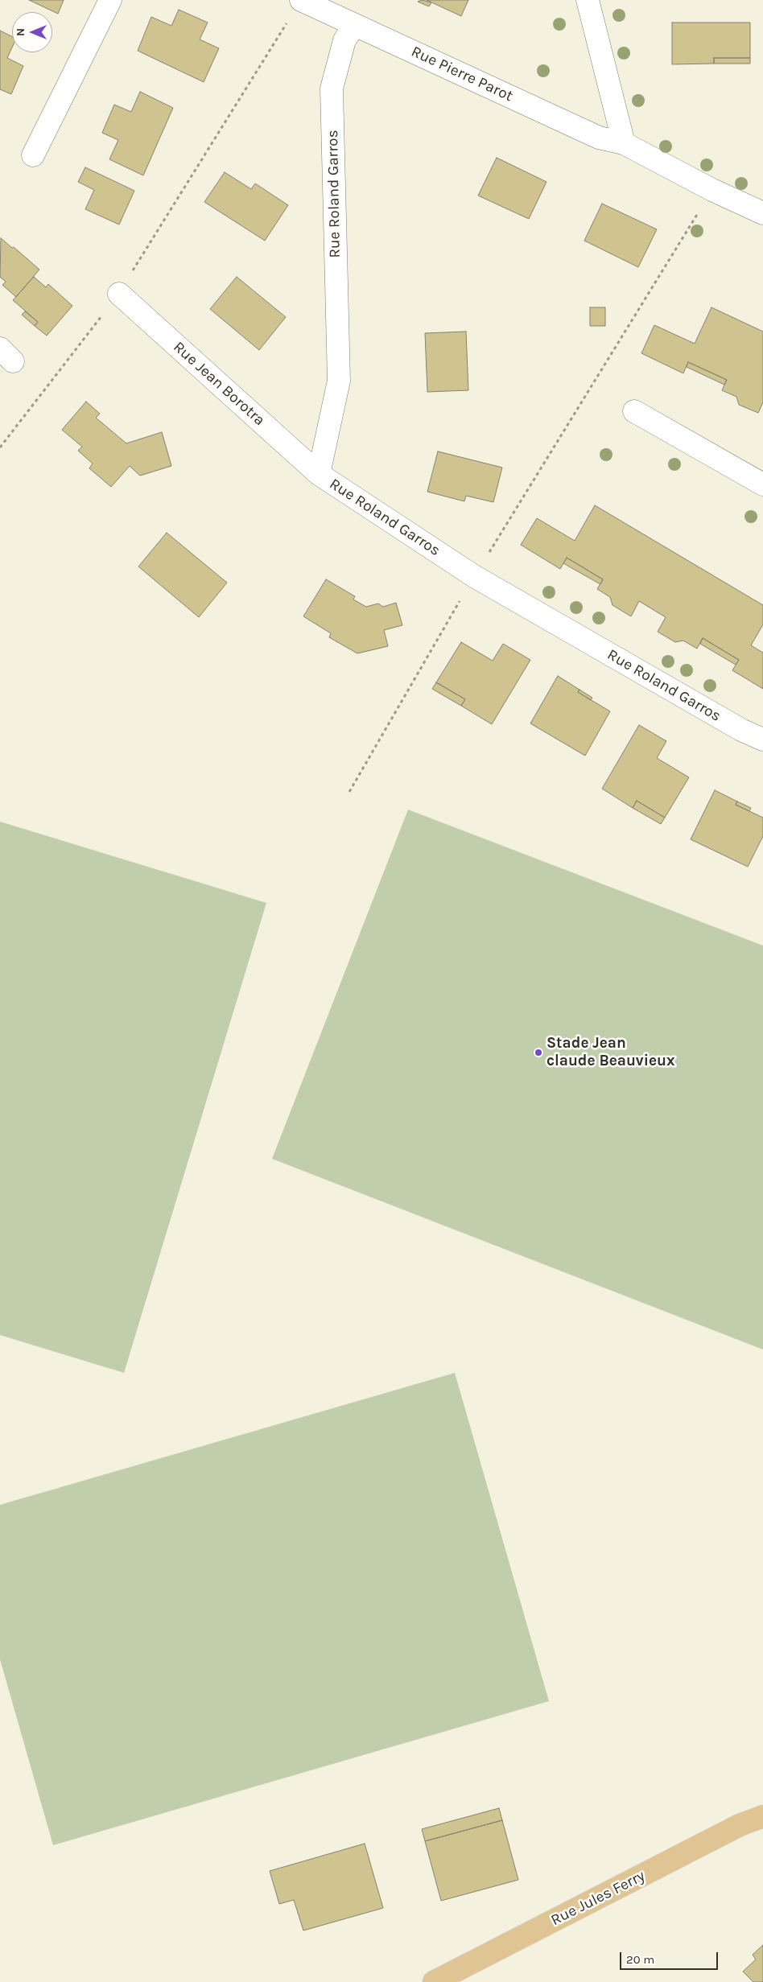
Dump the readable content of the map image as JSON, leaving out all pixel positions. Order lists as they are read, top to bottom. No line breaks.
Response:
{"streets":{"main road":["Rue Jules Ferry"],"street":["Rue Pierre Parot","Rue Roland Garros","Rue Jean Borotra"]},"crossings":[["Rue Pierre Parot","Rue Roland Garros"],["Rue Roland Garros","Rue Jean Borotra"]],"places":["Stade Jean claude Beauvieux"],"scale_bar":"20 m","north":"left"}
